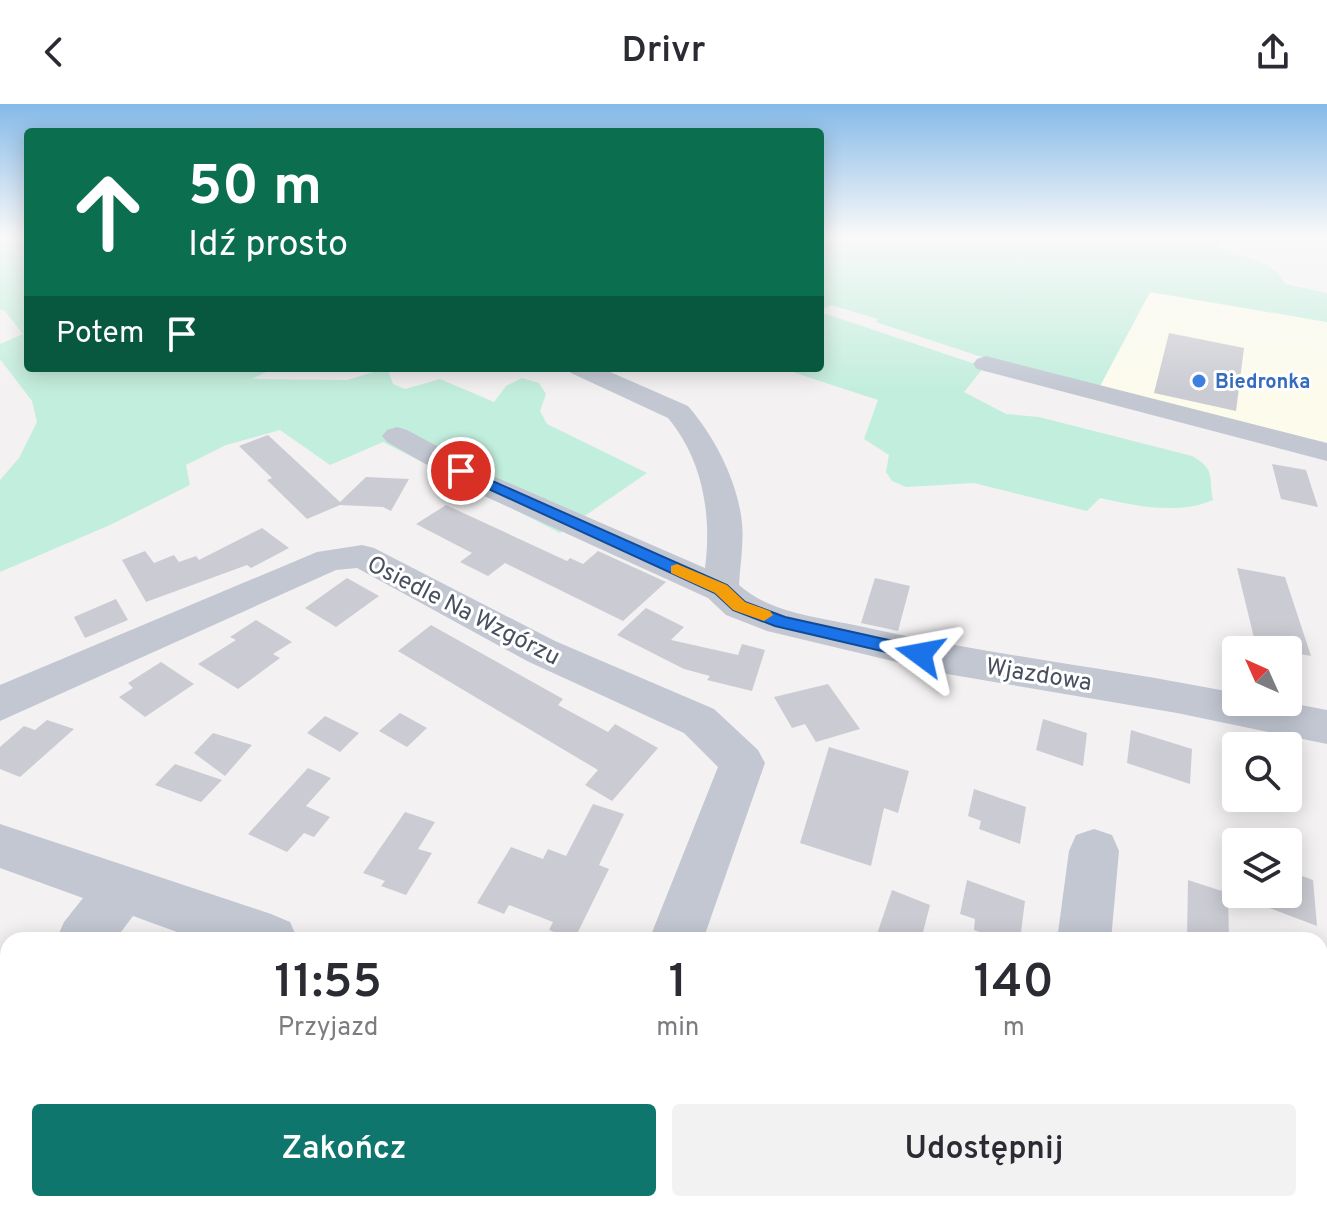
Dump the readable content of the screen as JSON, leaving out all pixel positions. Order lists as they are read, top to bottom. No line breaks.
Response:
{"streets":{"street":["Osiedle Na Wzgórzu","Wjazdowa"]},"places":["Biedronka"],"north":"top left","page":{"header":"Drivr","turn":["50 m","Idź prosto"],"then":"Potem","eta":["11:55","Przyjazd","1","min","140","m"],"buttons":["Zakończ","Udostępnij"]}}
